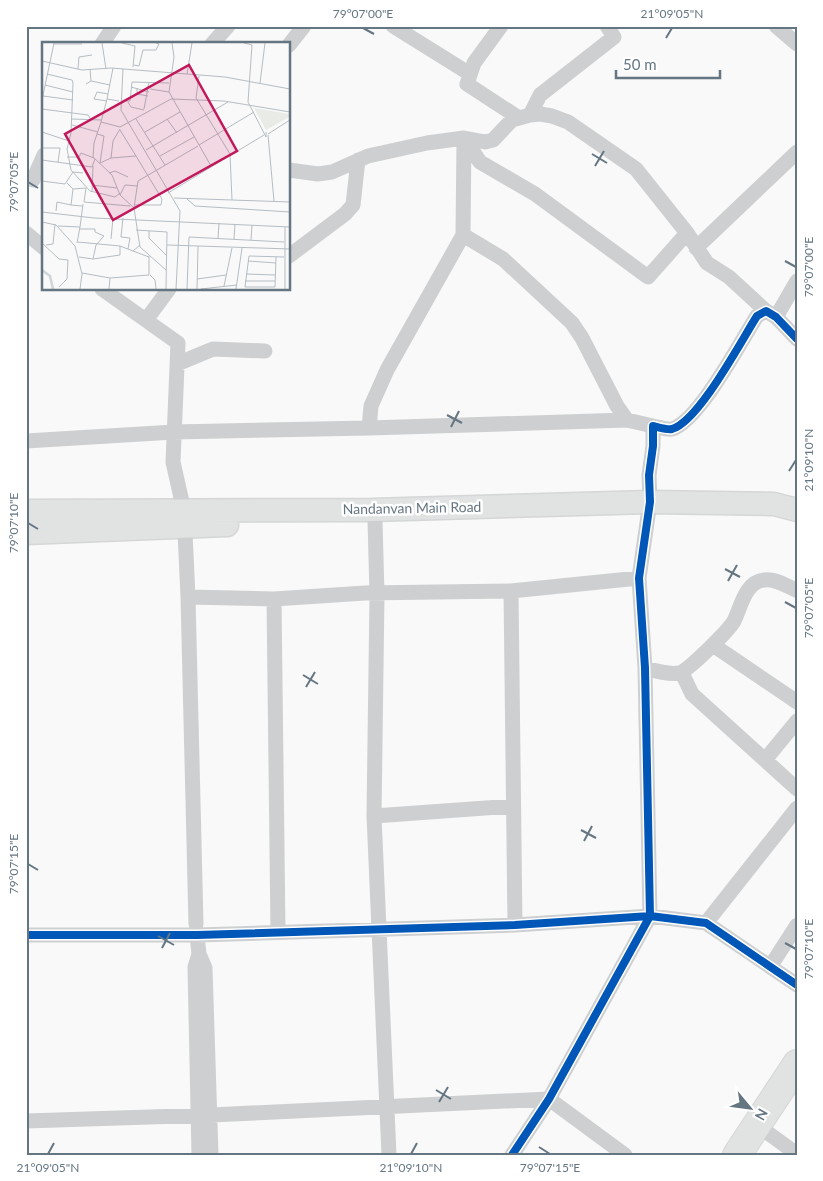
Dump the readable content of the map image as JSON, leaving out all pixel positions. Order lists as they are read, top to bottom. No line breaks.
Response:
{"streets":{"main road":["Nandanvan Main Road"]},"scale_bar":"50 m","north":"bottom right","coordinates":["79°07'00\"E","21°09'05\"N","79°07'05\"E","21°09'10\"N","79°07'10\"E","79°07'15\"E"]}
